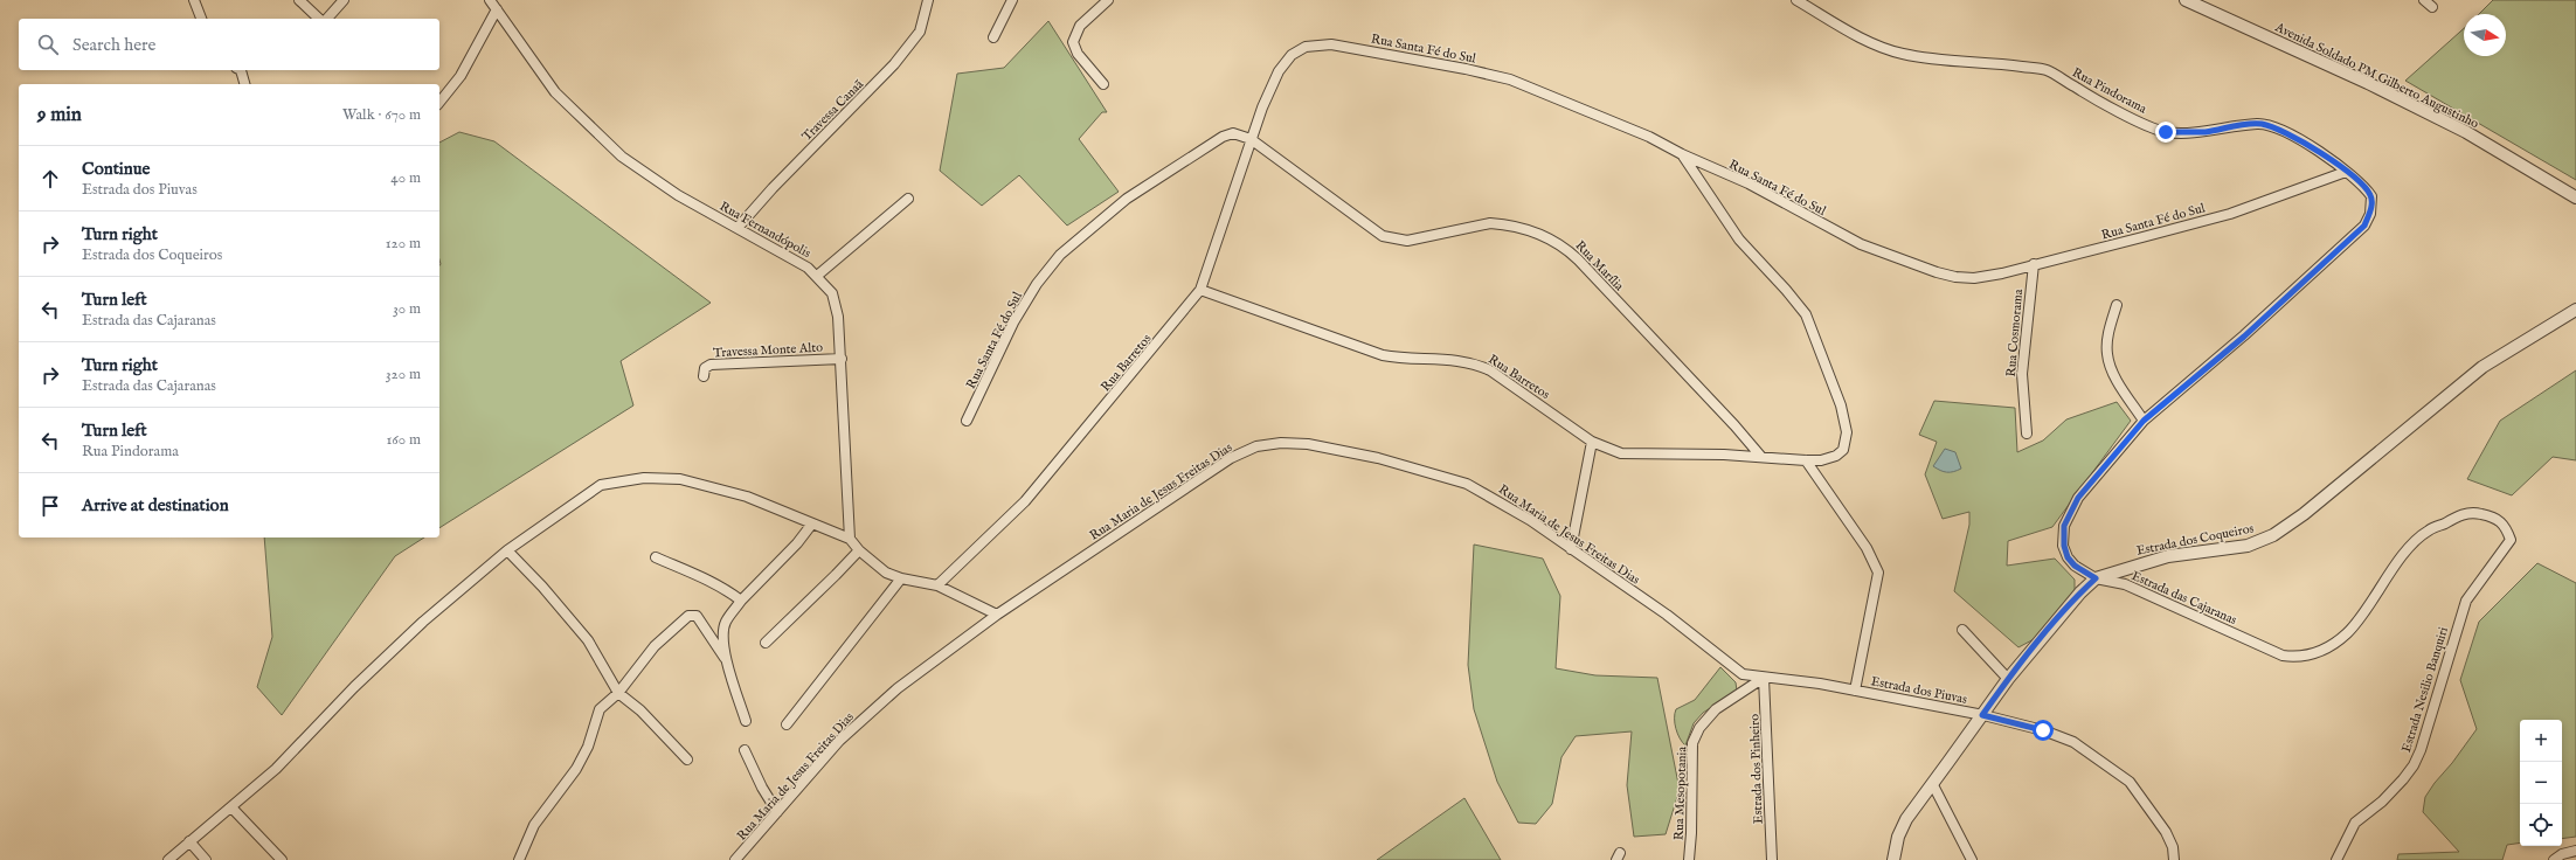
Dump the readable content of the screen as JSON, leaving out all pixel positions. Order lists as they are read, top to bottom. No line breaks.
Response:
{"streets":{"street":["Rua Santa Fé do Sul","Avenida Soldado PM Gilberto Augustinho","Rua Pindorama","Travessa Canaã","Rua Fernandópolis","Rua Marília","Rua Cosmorama","Travessa Monte Alto","Rua Barretos","Rua Maria de Jesus Freitas Dias","Estrada dos Coqueiros","Estrada das Cajaranas","Estrada dos Piuvas","Estrada Nesilio Banquiri","Estrada dos Pinheiro","Rua Mesopotania"]},"crossings":[["Rua Santa Fé do Sul","Rua Pindorama"],["Rua Santa Fé do Sul","Rua Marília"],["Rua Santa Fé do Sul","Rua Cosmorama"],["Rua Santa Fé do Sul","Rua Barretos"],["Rua Pindorama","Estrada das Cajaranas"],["Travessa Canaã","Rua Fernandópolis"],["Rua Fernandópolis","Travessa Monte Alto"],["Rua Marília","Rua Barretos"],["Rua Maria de Jesus Freitas Dias","Estrada dos Piuvas"],["Rua Maria de Jesus Freitas Dias","Estrada dos Pinheiro"],["Rua Maria de Jesus Freitas Dias","Rua Mesopotania"],["Estrada dos Coqueiros","Estrada das Cajaranas"],["Estrada dos Coqueiros","Estrada dos Piuvas"],["Estrada das Cajaranas","Estrada Nesilio Banquiri"],["Estrada dos Piuvas","Estrada dos Pinheiro"],["Estrada dos Piuvas","Rua Mesopotania"],["Estrada dos Pinheiro","Rua Mesopotania"]],"north":"right","page":{"search":"Search here","heading":["9 min","Walk · 670 m"],"list":[["Continue","Estrada dos Piuvas","40 m"],["Turn right","Estrada dos Coqueiros","120 m"],["Turn left","Estrada das Cajaranas","30 m"],["Turn right","Estrada das Cajaranas","320 m"],["Turn left","Rua Pindorama","160 m"],"Arrive at destination"],"map_buttons":["+","−"]}}
